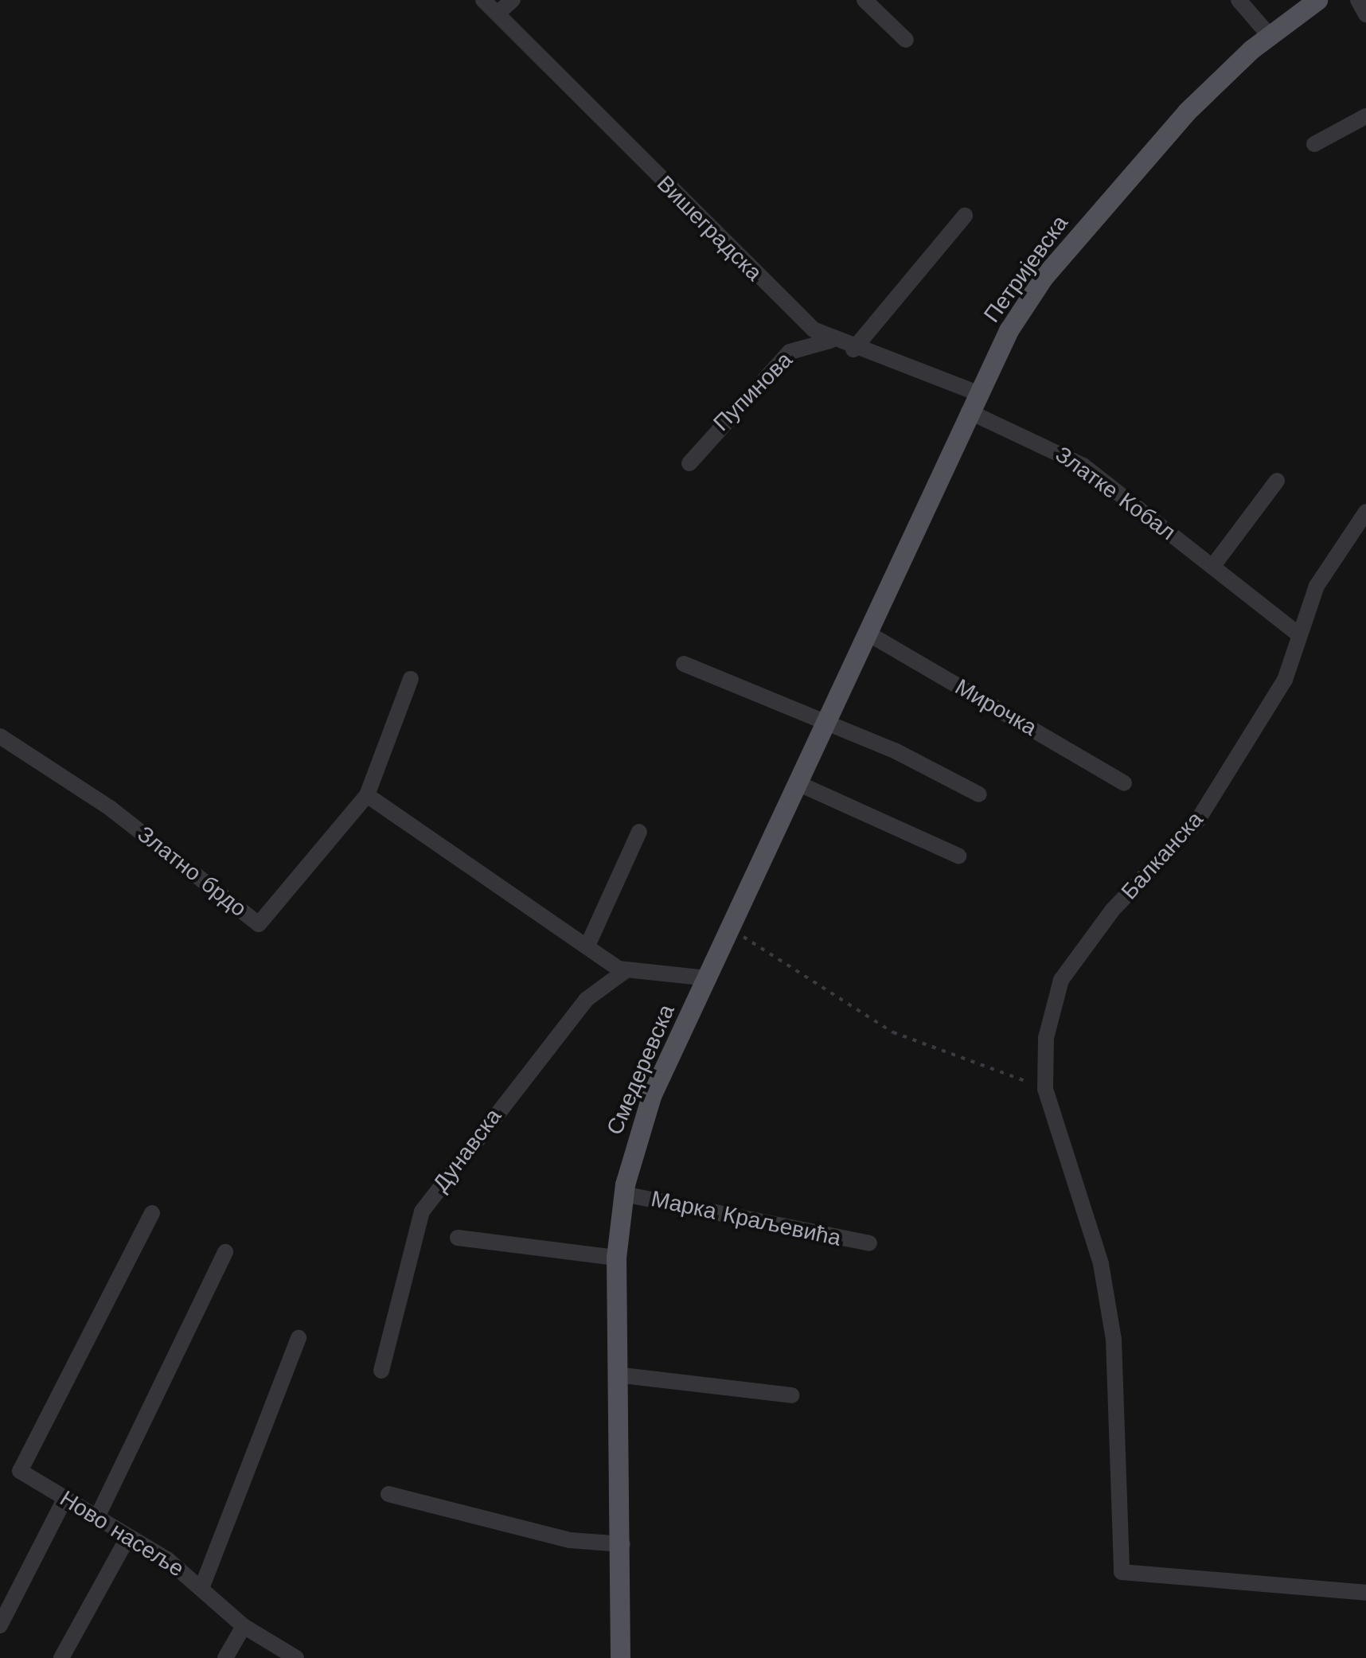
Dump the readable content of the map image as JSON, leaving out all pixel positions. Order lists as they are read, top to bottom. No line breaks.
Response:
{"streets":{"main road":["Петријевска","Смедеревска"],"street":["Вишеградска","Пупинова","Златке Кобал","Мирочка","Балканска","Златно брдо","Дунавска","Марка Краљевића","Ново насеље"]},"crossings":[["Вишеградска","Петријевска"],["Вишеградска","Пупинова"],["Вишеградска","Златке Кобал"],["Петријевска","Златке Кобал"],["Петријевска","Мирочка"],["Петријевска","Смедеревска"],["Златке Кобал","Балканска"],["Мирочка","Смедеревска"],["Смедеревска","Марка Краљевића"]]}
